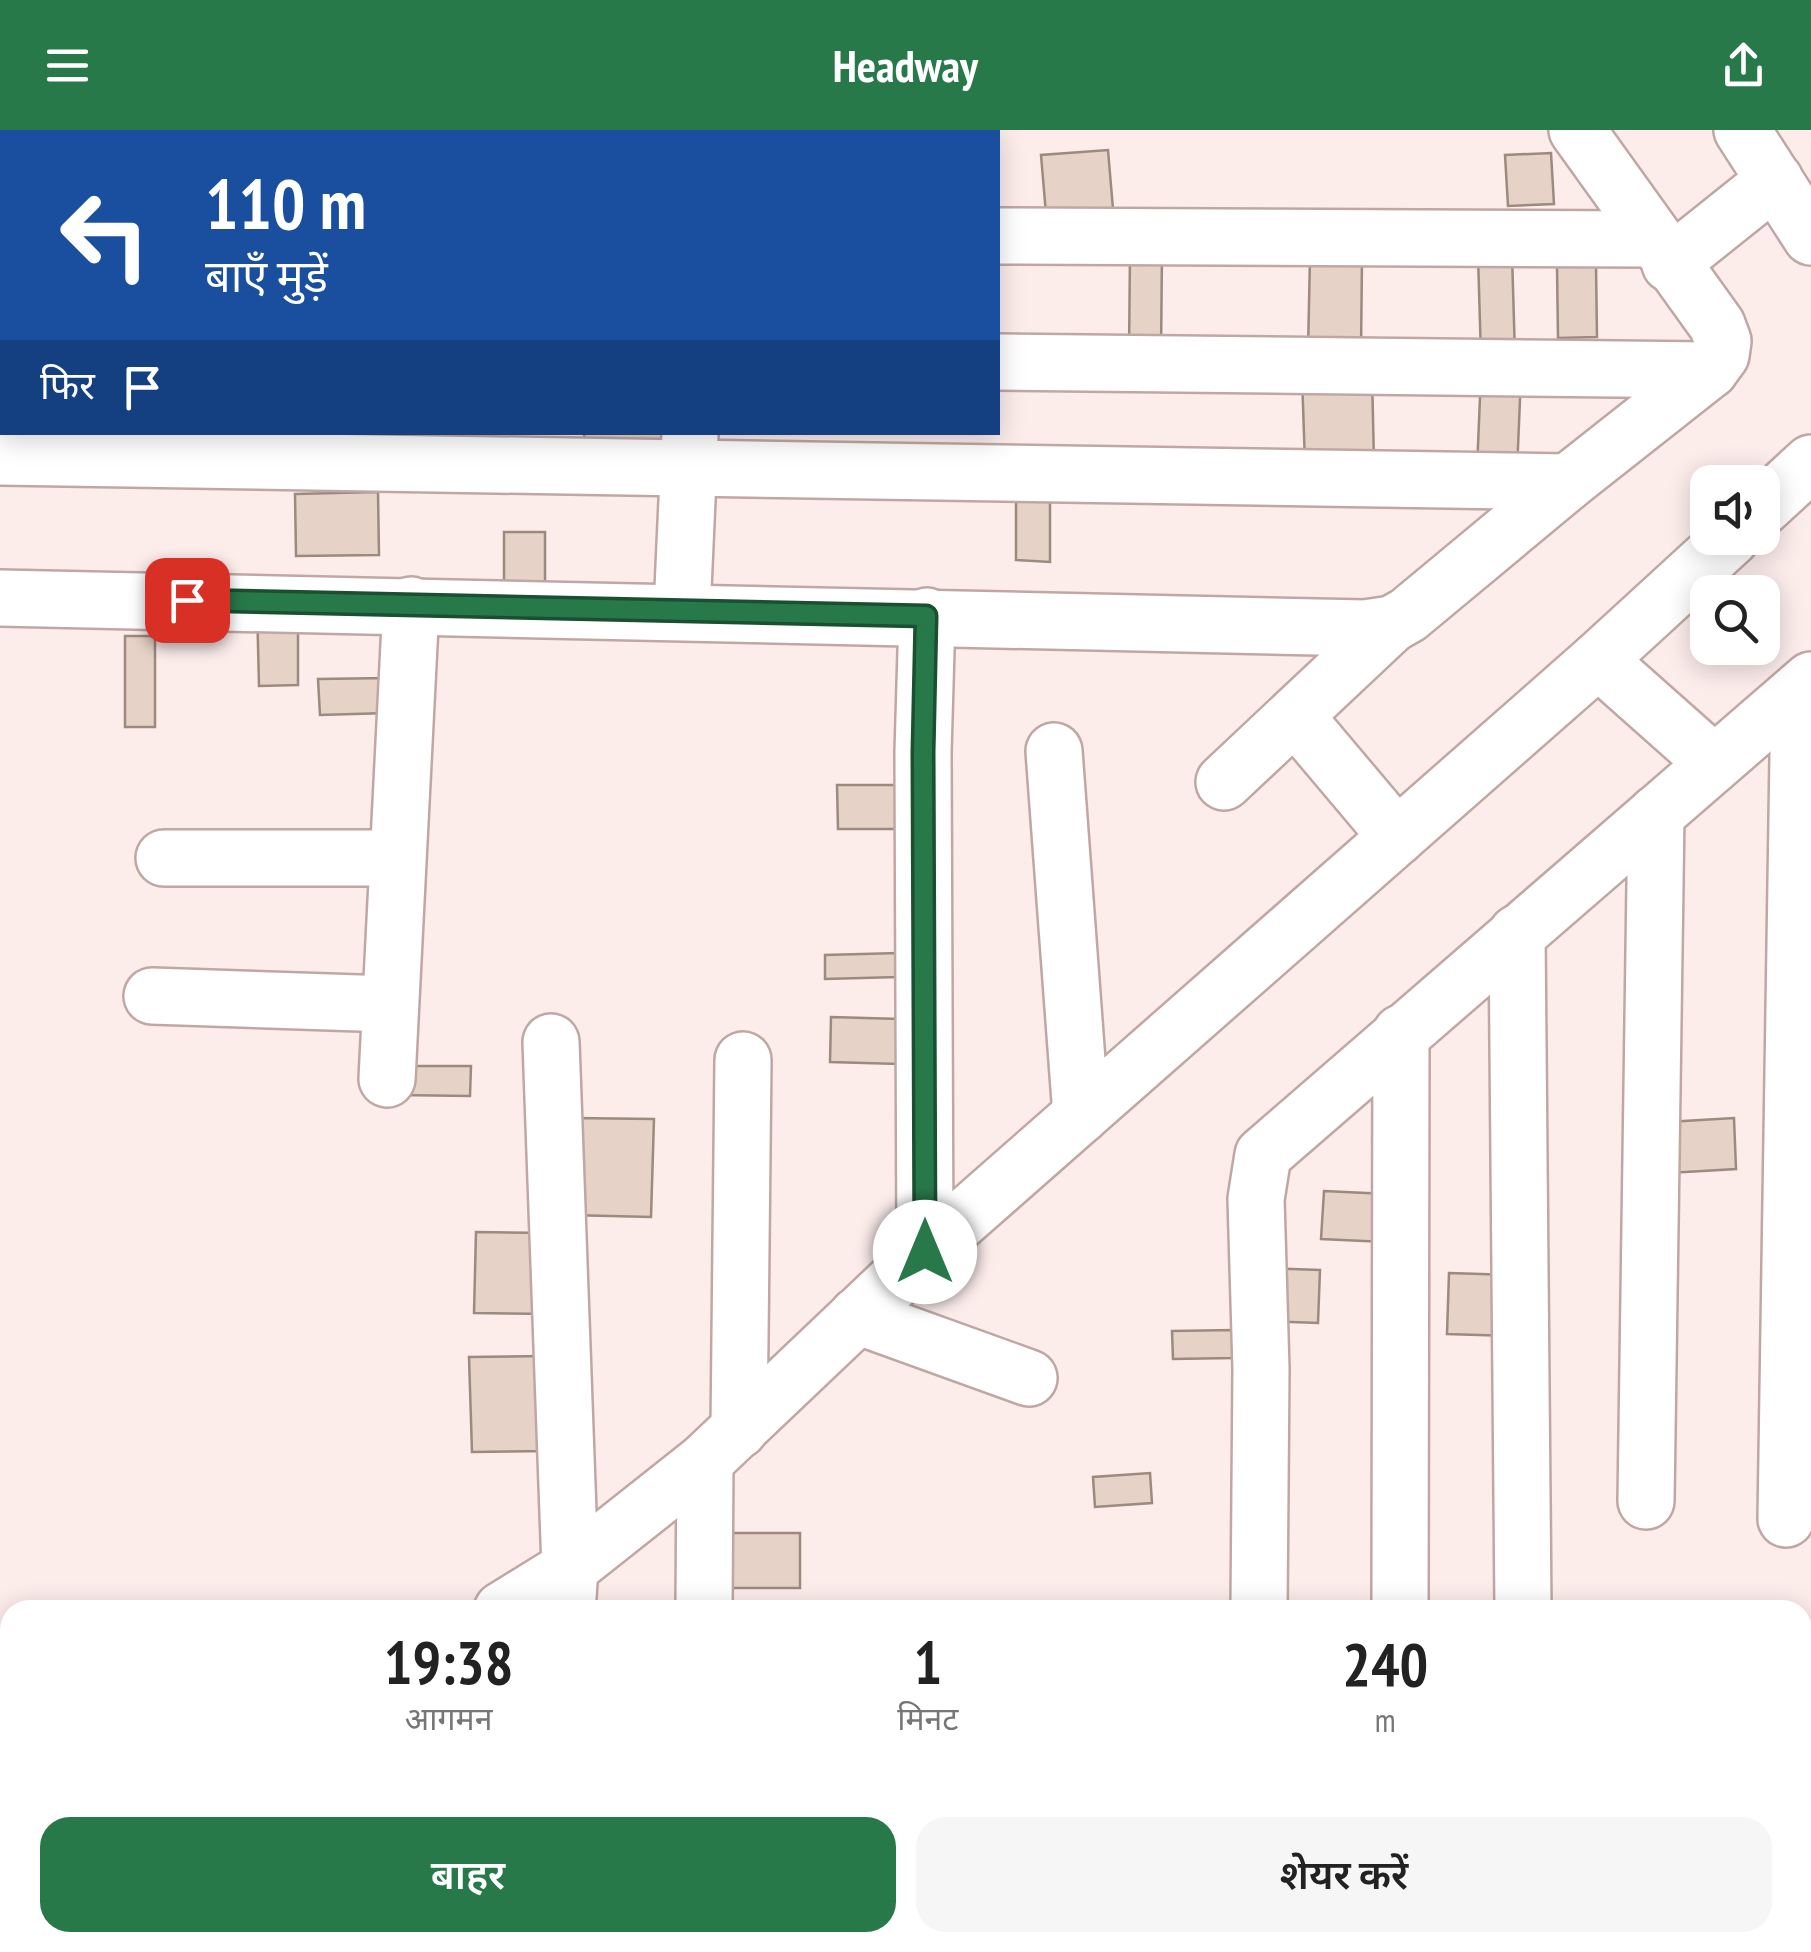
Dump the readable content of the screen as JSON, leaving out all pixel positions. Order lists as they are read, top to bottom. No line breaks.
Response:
{"page":{"header":"Headway","turn":["110 m","बाएँ मुड़ें"],"then":"फिर","eta":["19:38","आगमन","1","मिनट","240","m"],"buttons":["बाहर","शेयर करें"]}}
